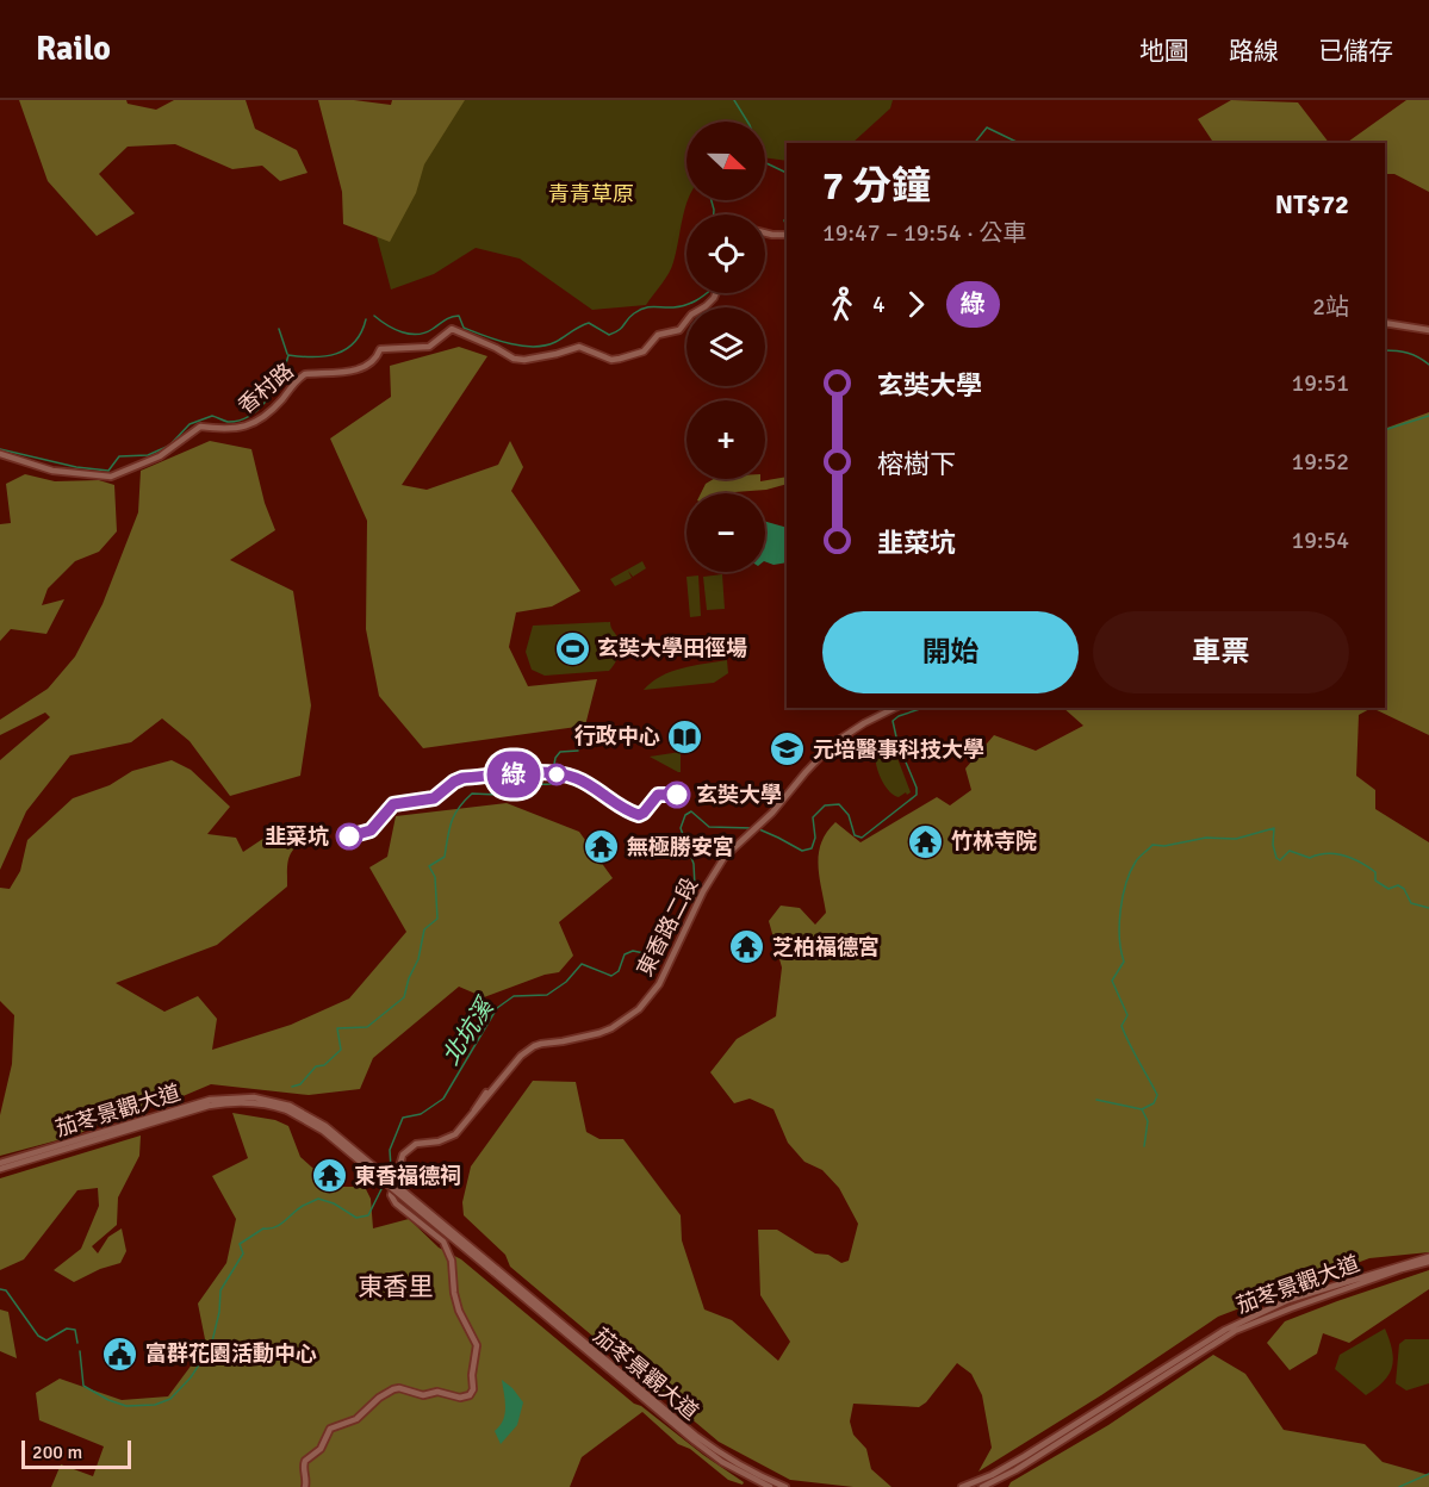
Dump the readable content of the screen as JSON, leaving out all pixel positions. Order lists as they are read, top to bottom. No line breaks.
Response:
{"streets":{"street":["香村路","東香路二段","茄苳景觀大道"]},"districts":["東香里"],"water":["北坑溪"],"parks":["青青草原"],"places":{"sports":["玄奘大學田徑場"],"library":["行政中心"],"school or university":["元培醫事科技大學"],"other":["玄奘大學","韭菜坑"],"temple":["竹林寺院","無極勝安宮","芝柏福德宮","東香福德祠"],"public building":["富群花園活動中心"]},"lines":["bus line 綠"],"scale_bar":"200 m","north":"right","page":{"header":"Railo","nav":["地圖","路線","已儲存"],"on_map":"綠","map_buttons":["+","−"],"heading":["7 分鐘","19:47 – 19:54 · 公車","NT$72"],"legs":["4","綠","2站"],"list":[{"name":"玄奘大學","value":"19:51"},{"name":"榕樹下","value":"19:52"},{"name":"韭菜坑","value":"19:54"}],"buttons":["開始","車票"],"scale":"200 m"}}
